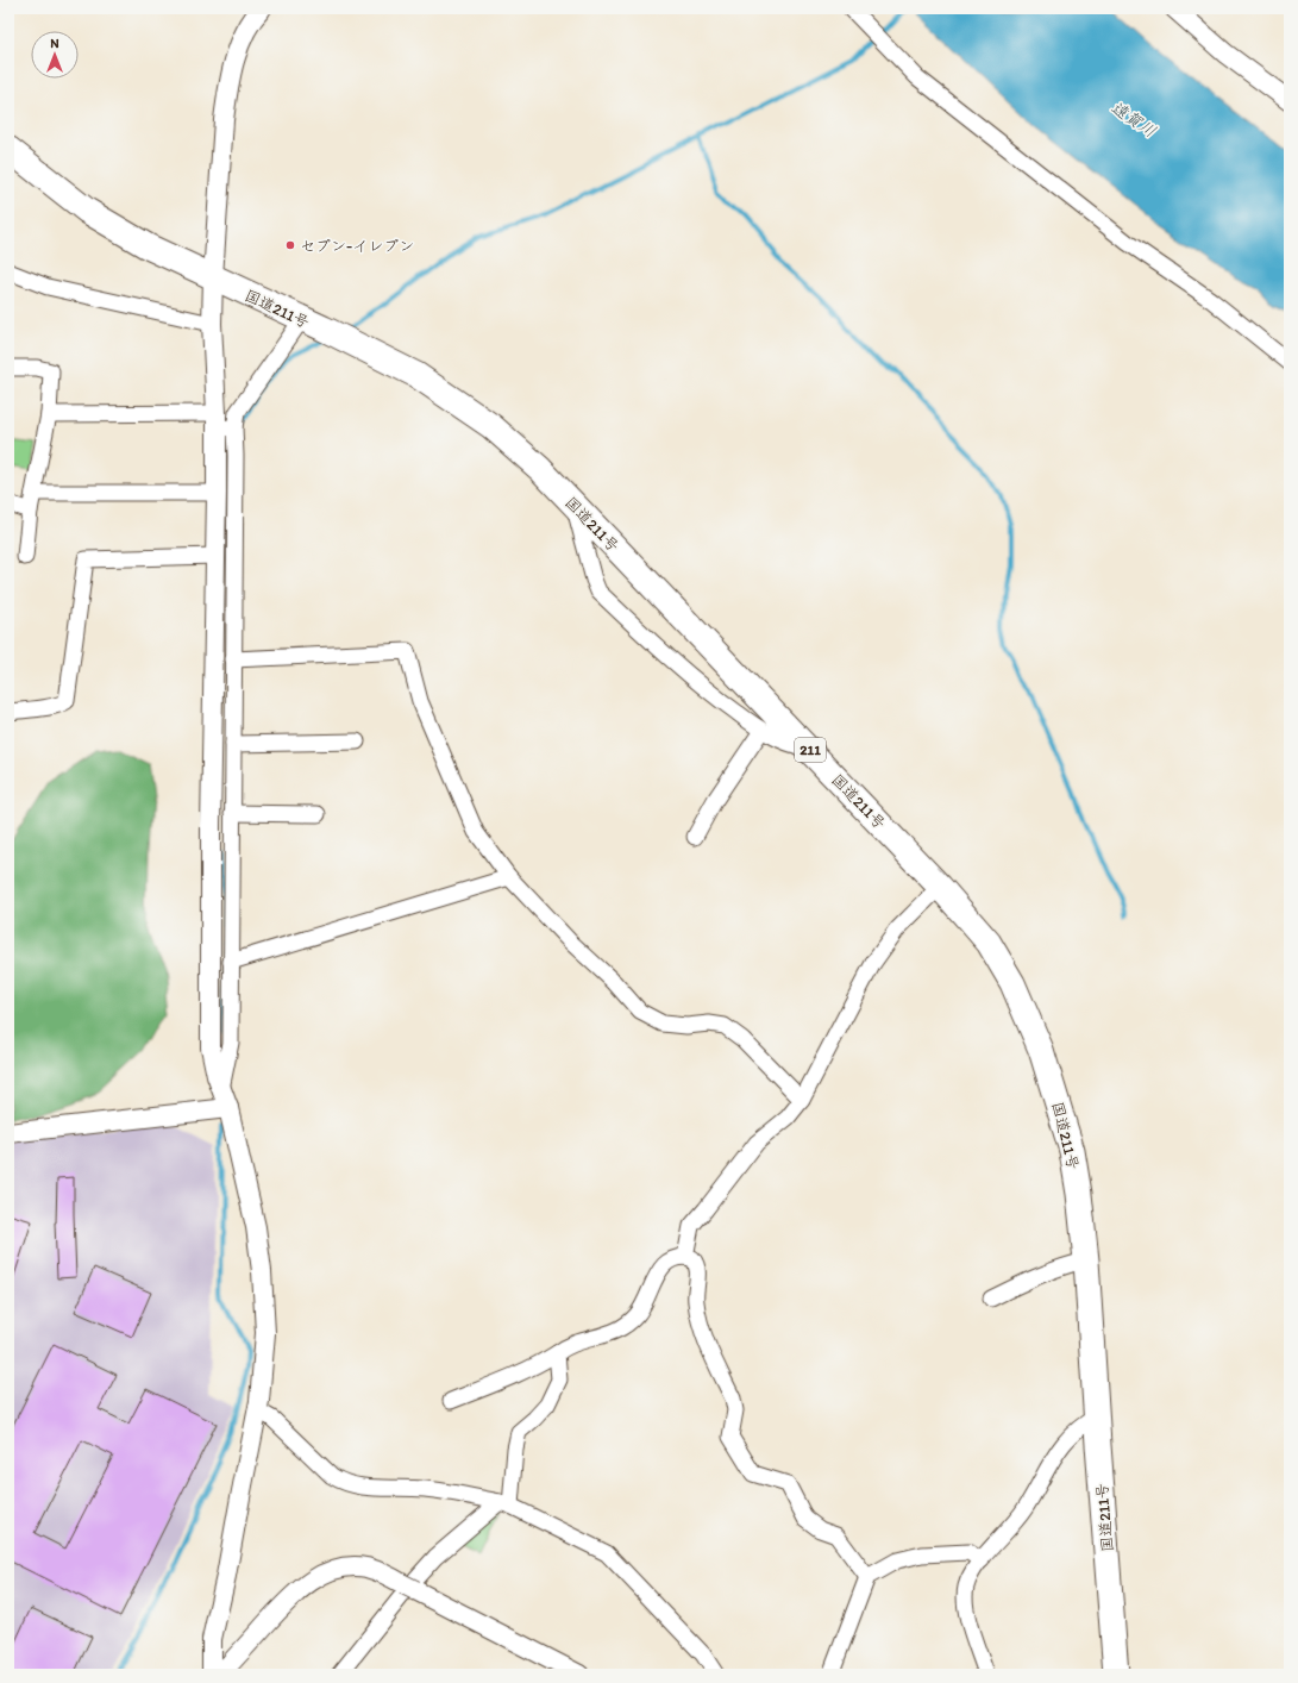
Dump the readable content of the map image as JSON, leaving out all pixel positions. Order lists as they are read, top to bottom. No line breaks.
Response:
{"streets":{"highway":["国道211号","211"]},"water":["遠賀川"],"places":["セブン-イレブン"],"north":"top"}
